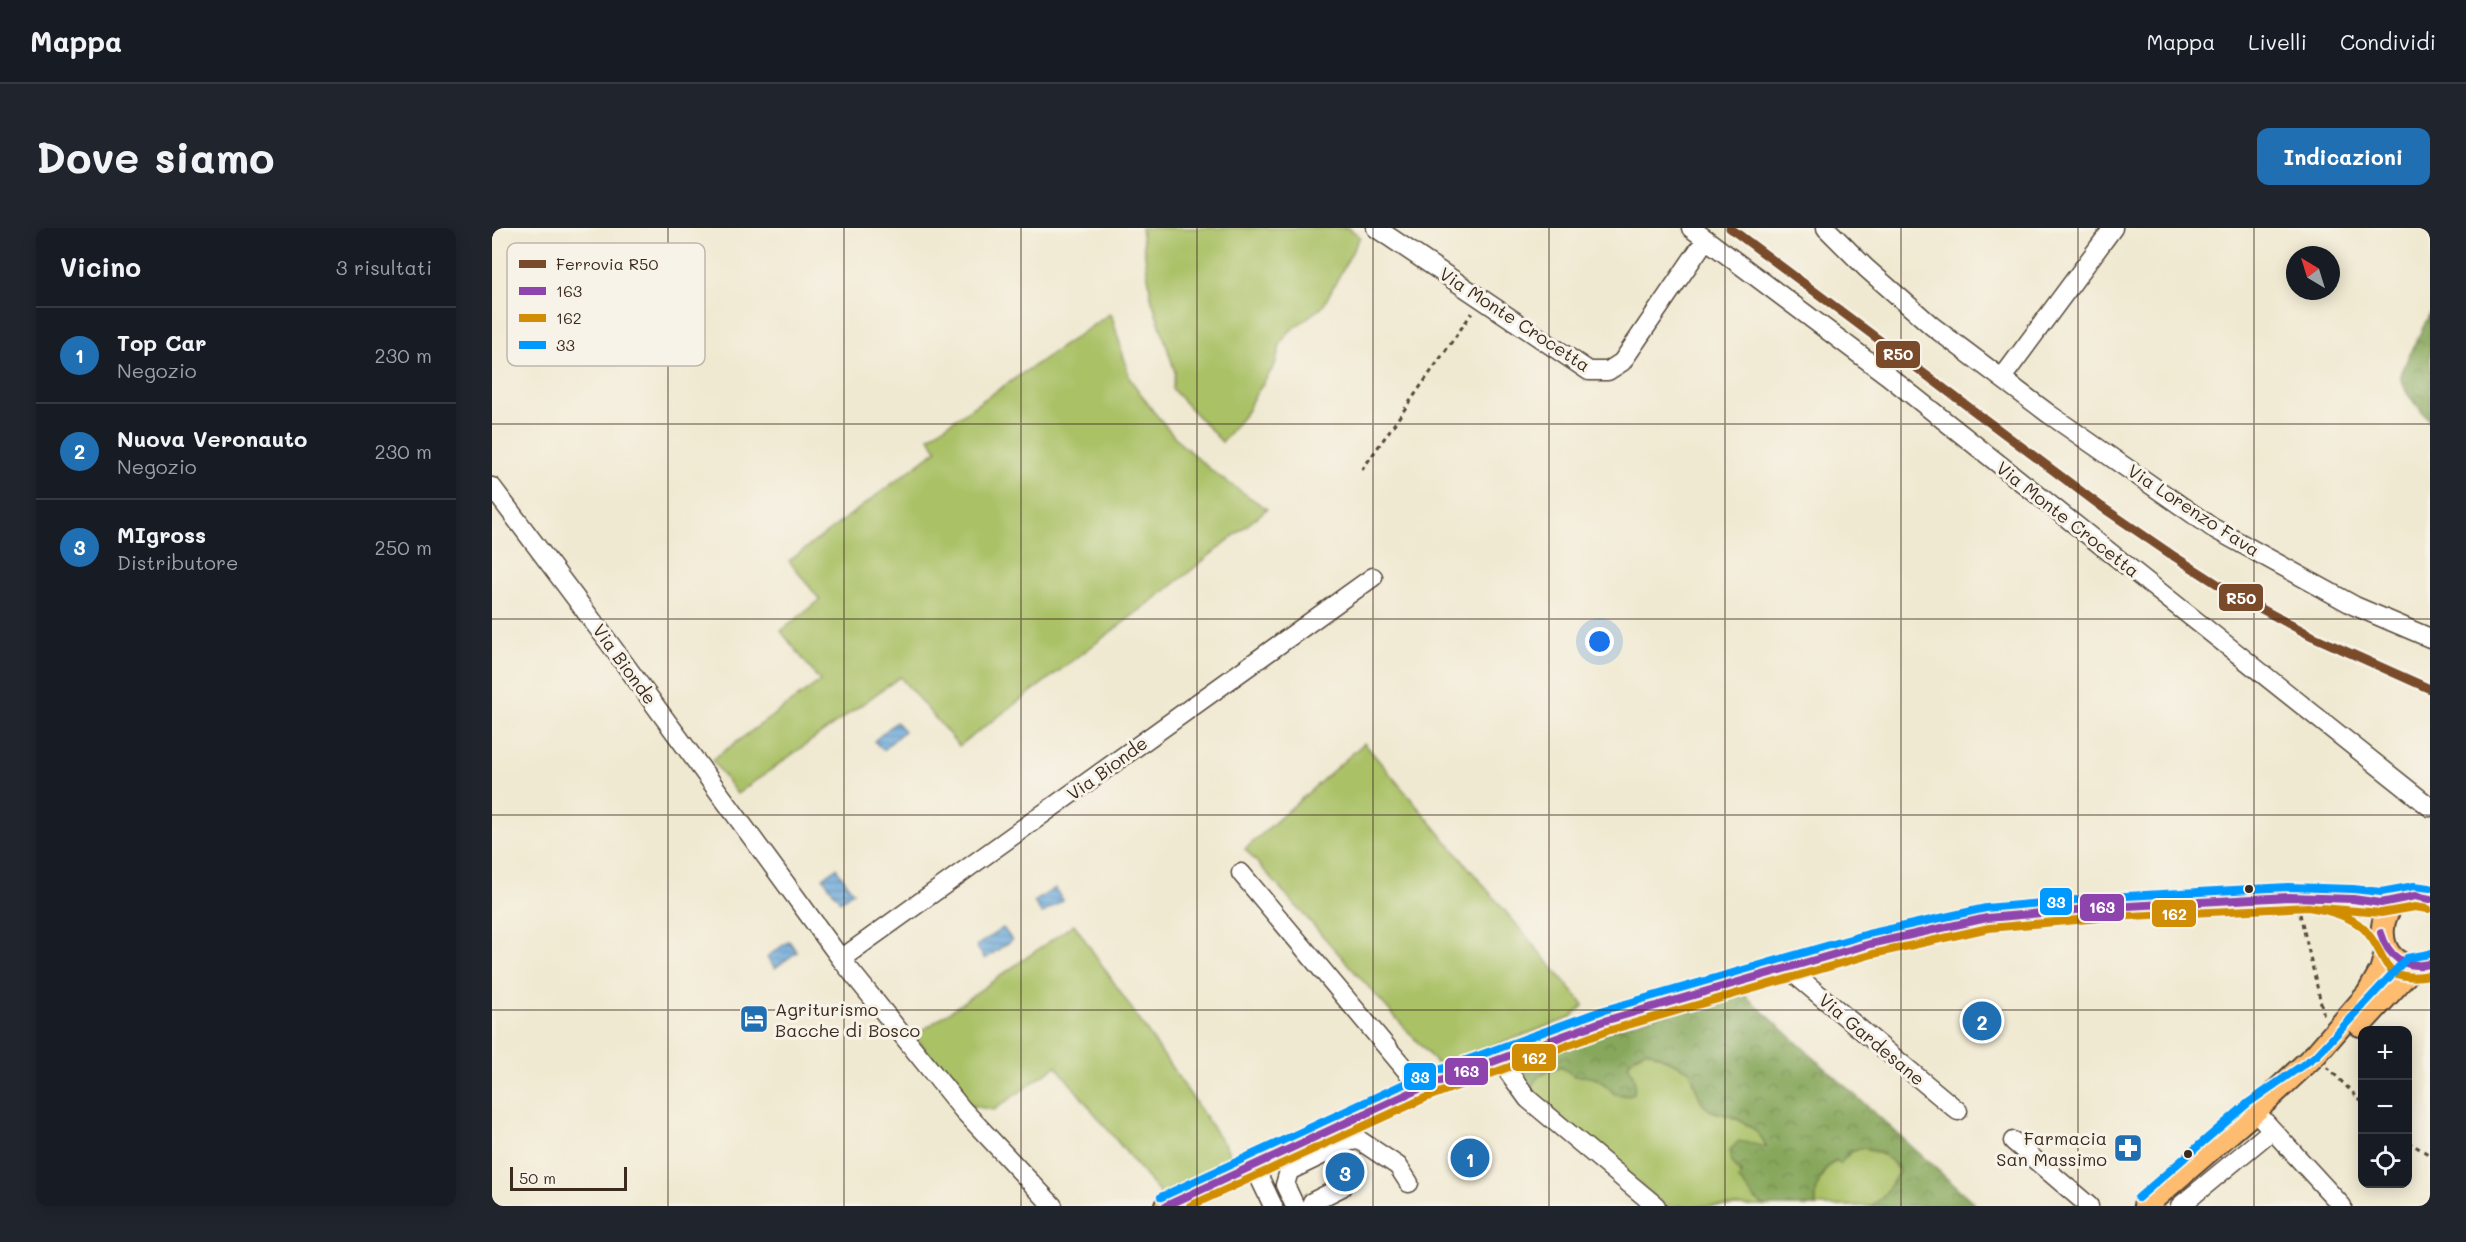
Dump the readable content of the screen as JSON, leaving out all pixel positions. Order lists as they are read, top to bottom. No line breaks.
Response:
{"streets":{"street":["Via Monte Crocetta","Via Lorenzo Fava","Via Bionde","Via Gardesane"]},"places":{"hotel":["Agriturismo Bacche di Bosco"],"pharmacy":["Farmacia San Massimo"]},"lines":["rail line R50","transit line 33","transit line 163","transit line 162"],"legend":["Ferrovia R50","163","162","33"],"scale_bar":"50 m","north":"top left","page":{"header":"Mappa","nav":["Mappa","Livelli","Condividi"],"buttons":"Indicazioni","title":"Dove siamo","heading":["Vicino","3 risultati"],"list":[{"mark":"1","name":"Top Car","note":"Negozio","value":"230 m"},{"mark":"2","name":"Nuova Veronauto","note":"Negozio","value":"230 m"},{"mark":"3","name":"MIgross","note":"Distributore","value":"250 m"}],"pins":["2","1","3"],"map_buttons":["+","−"],"scale":"50 m"}}
